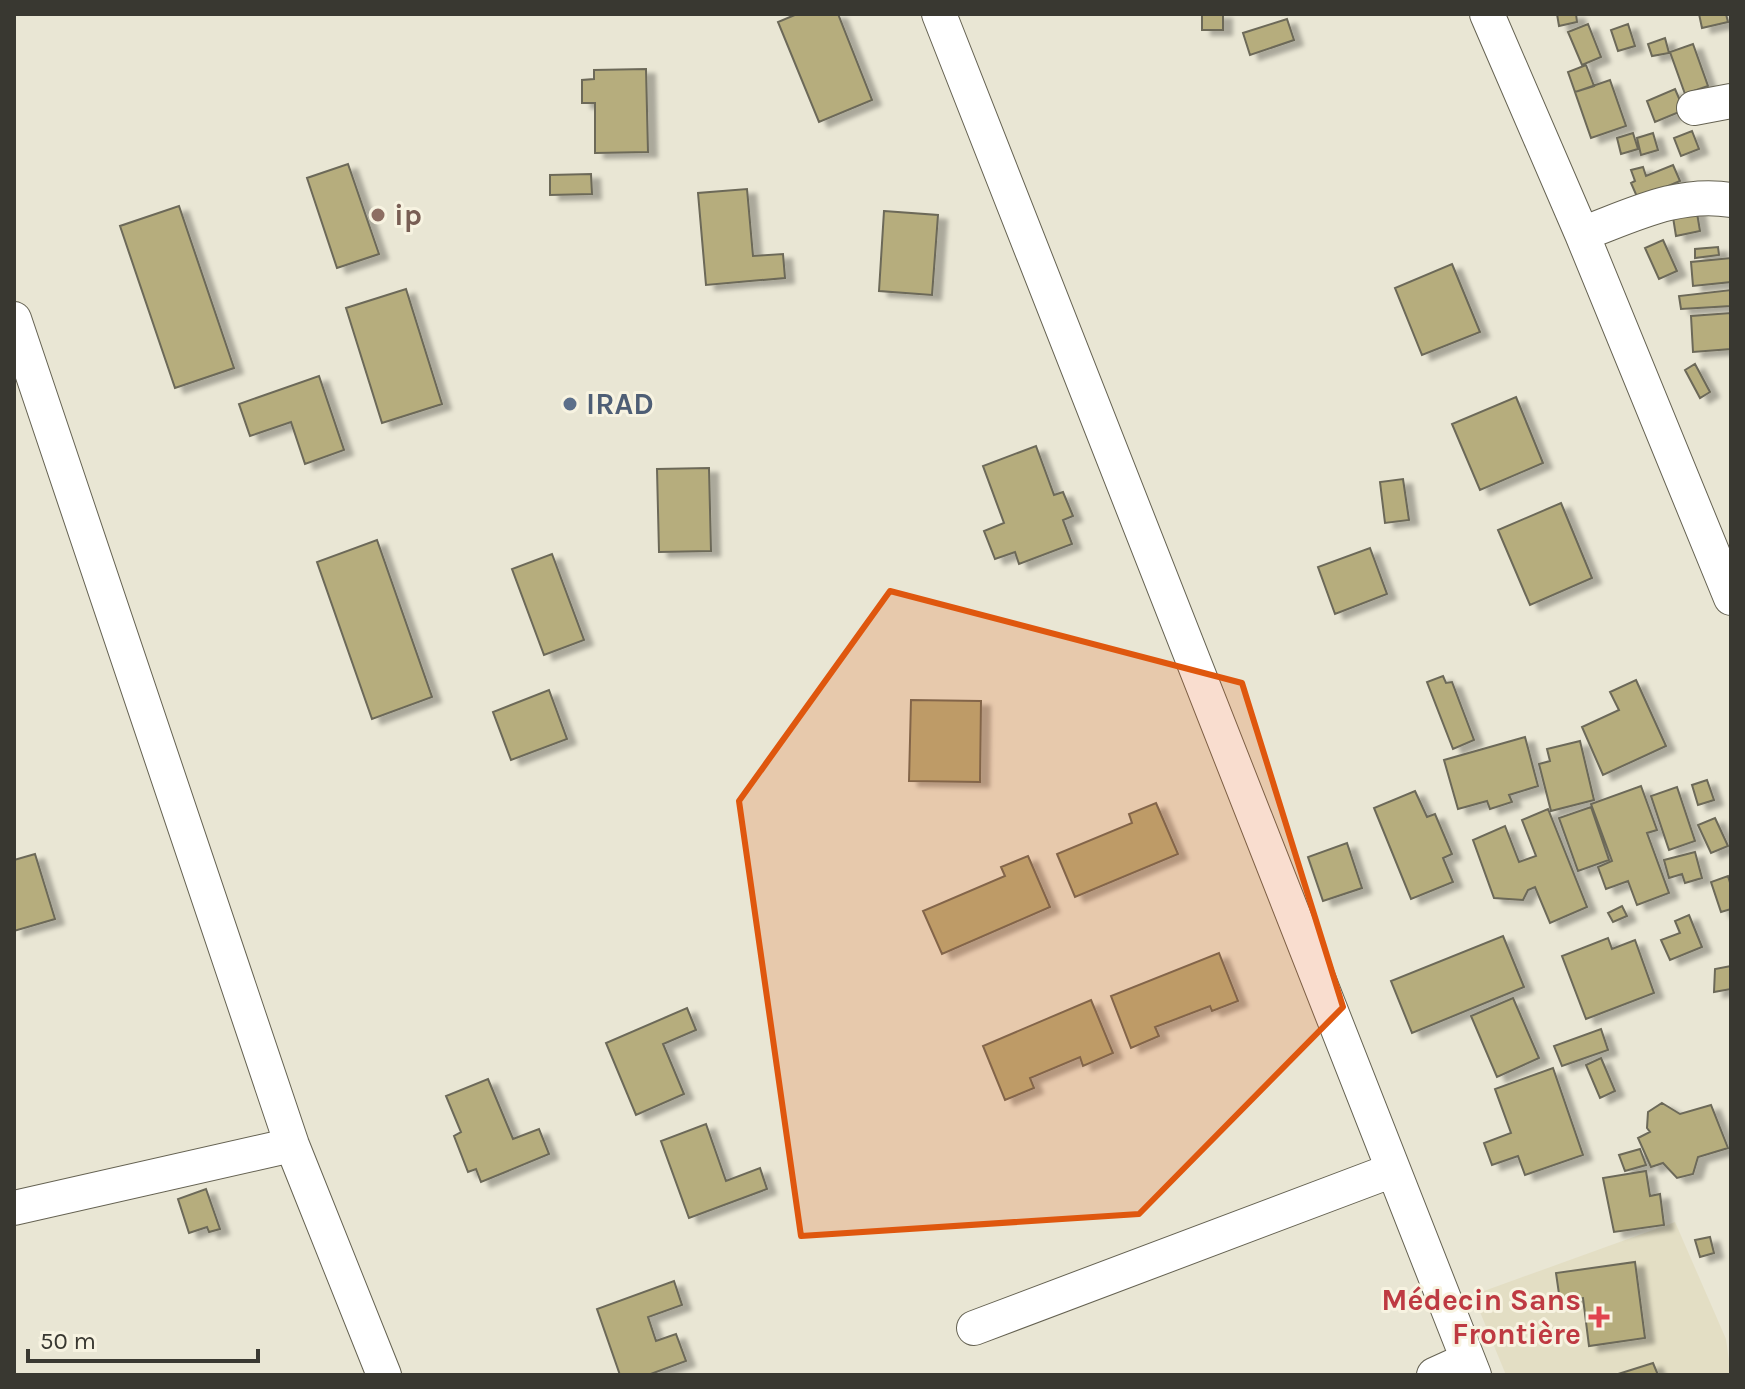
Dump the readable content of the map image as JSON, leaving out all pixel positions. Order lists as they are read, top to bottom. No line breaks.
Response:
{"places":{"other":["ip","IRAD"],"health":["Médecin Sans Frontière"]},"scale_bar":"50 m"}
